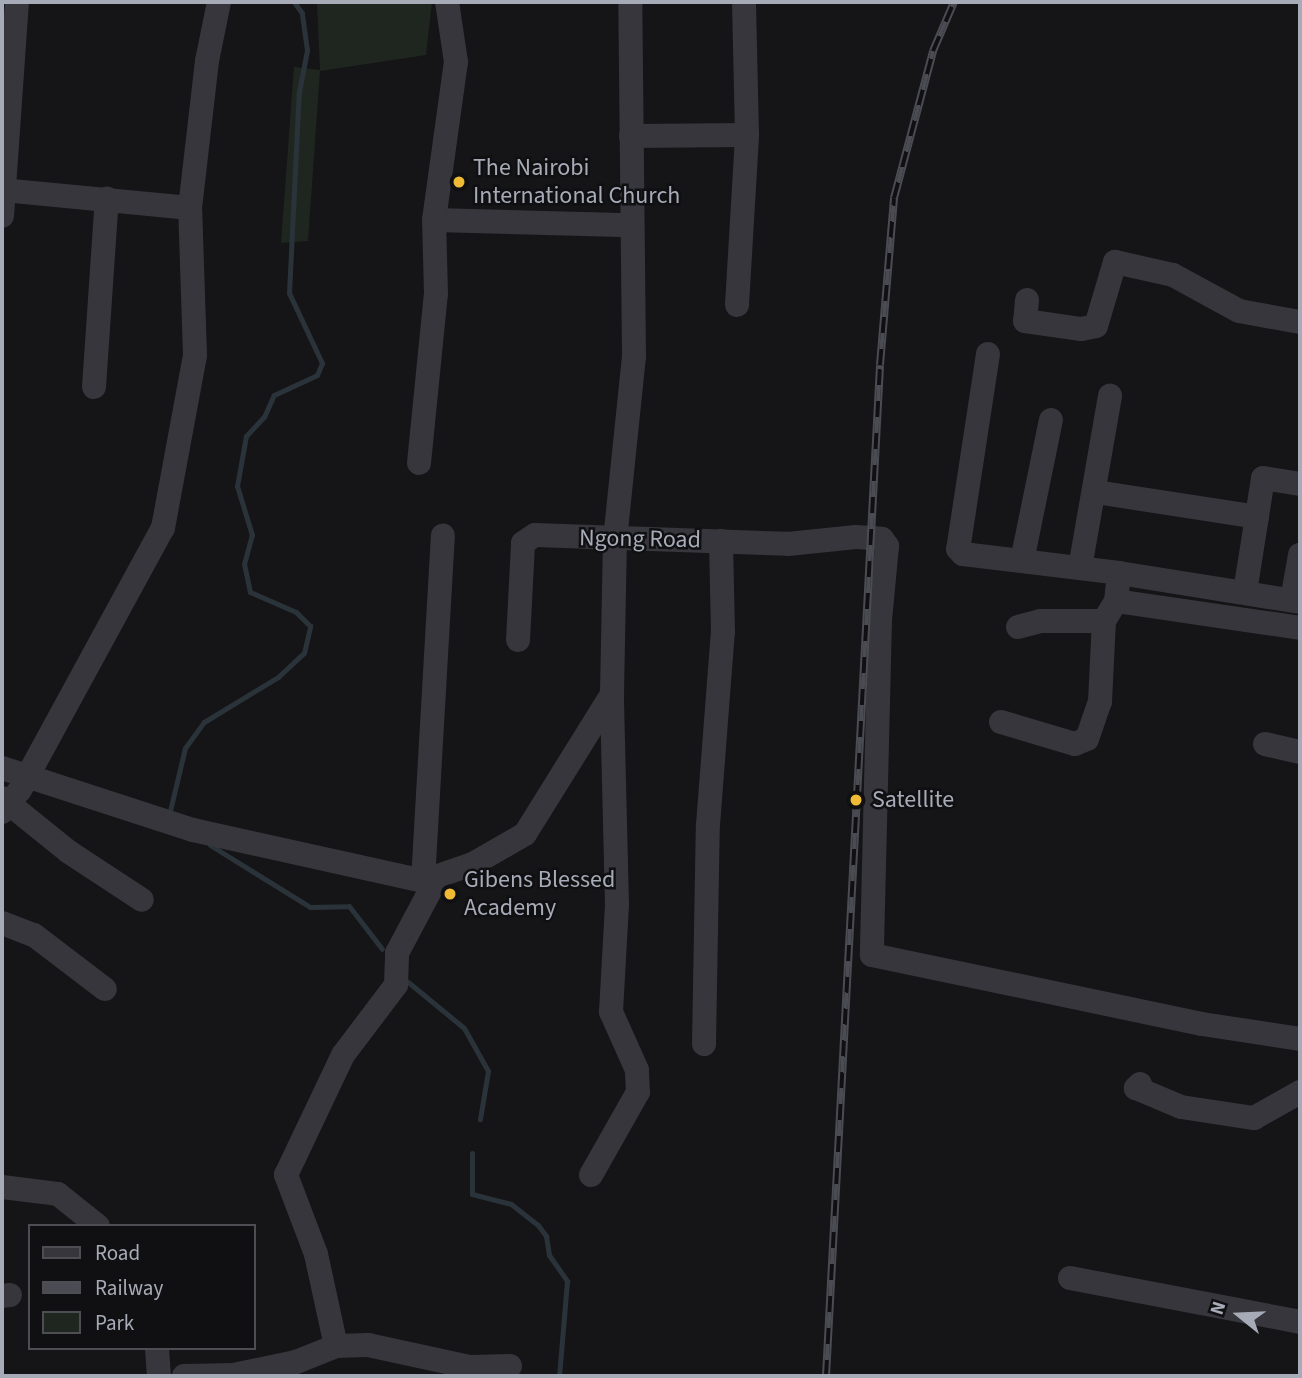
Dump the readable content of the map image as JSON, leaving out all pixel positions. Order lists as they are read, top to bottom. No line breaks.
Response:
{"streets":{"street":["Ngong Road"]},"places":["The Nairobi International Church","Satellite","Gibens Blessed Academy"],"legend":["Road","Railway","Park"],"north":"left"}
